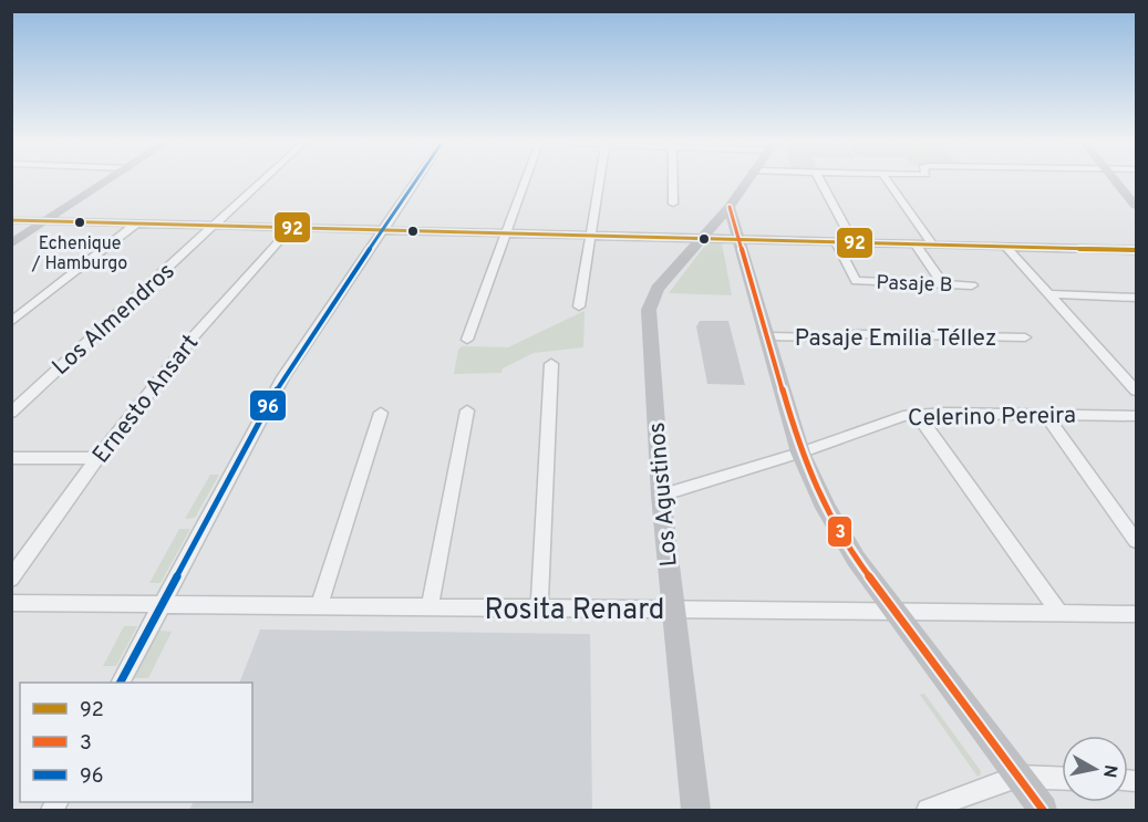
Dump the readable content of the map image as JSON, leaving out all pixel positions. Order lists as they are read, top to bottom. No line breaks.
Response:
{"streets":{"street":["Pasaje B","Los Almendros","Pasaje Emilia Téllez","Ernesto Ansart","Celerino Pereira","Los Agustinos","Rosita Renard"]},"crossings":[["Celerino Pereira","Los Agustinos"],["Los Agustinos","Rosita Renard"]],"places":["Echenique / Hamburgo"],"lines":["transit line 96","transit line 3","transit line 92"],"legend":["92","3","96"],"north":"right"}
